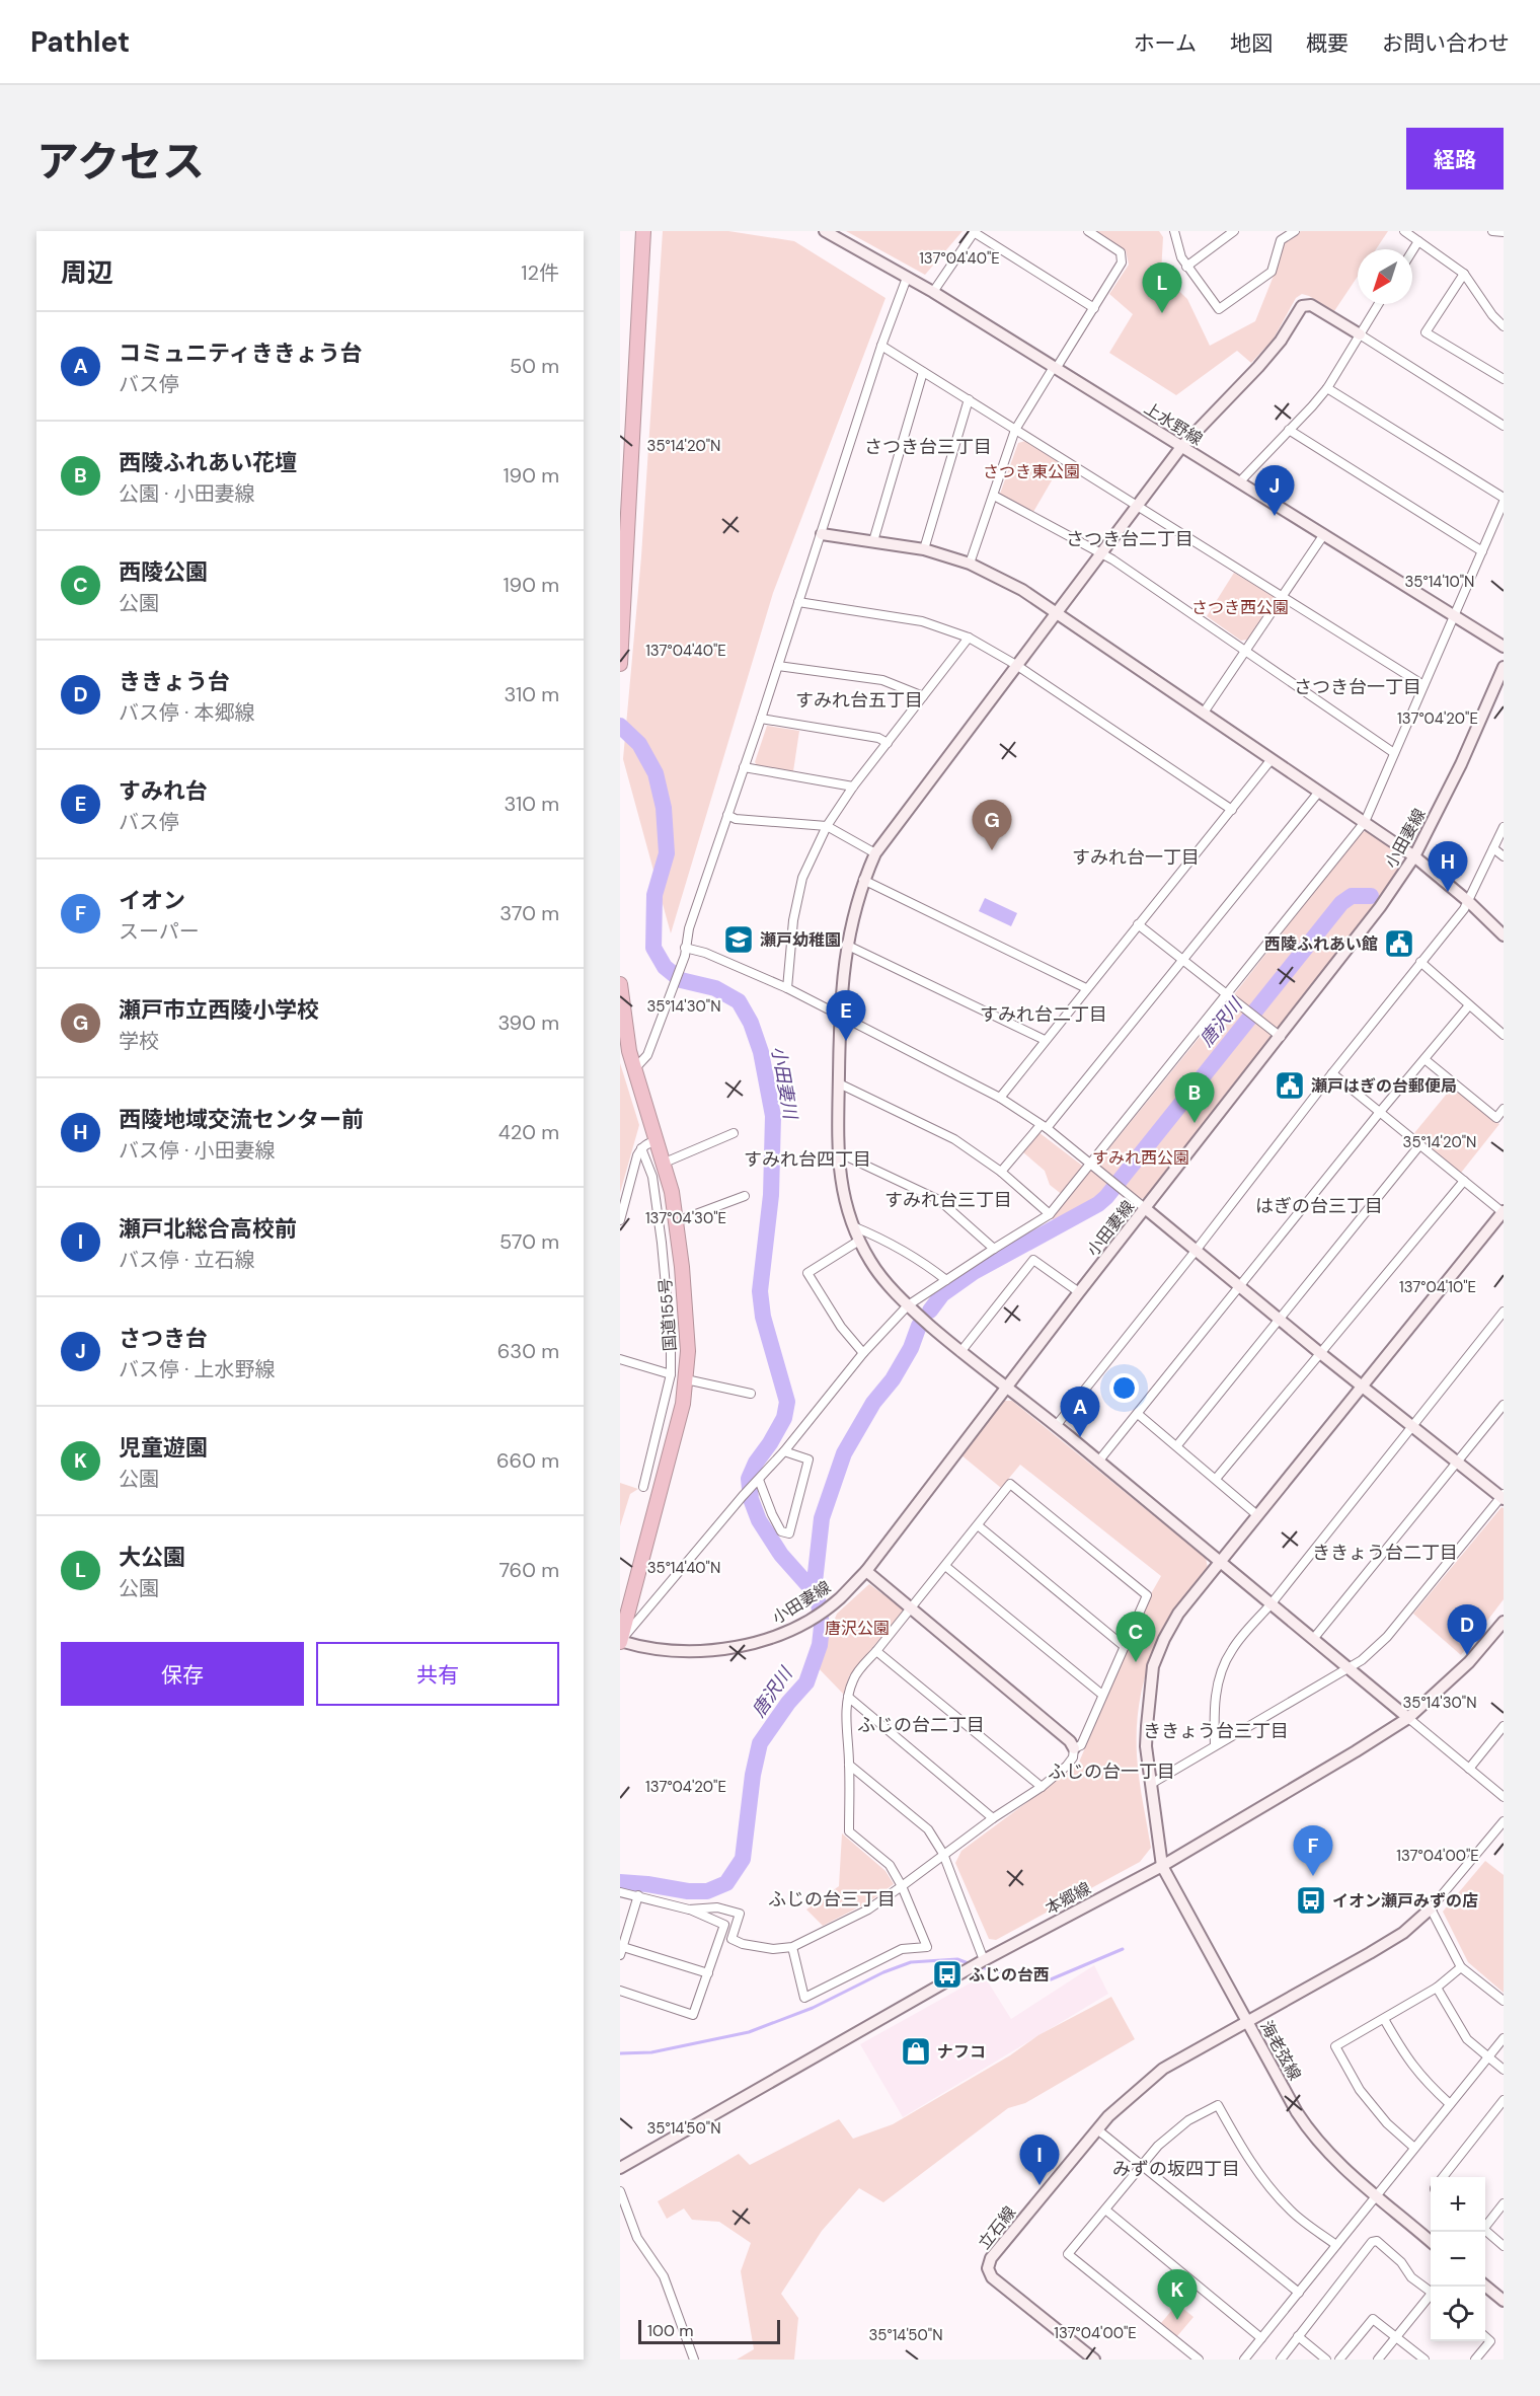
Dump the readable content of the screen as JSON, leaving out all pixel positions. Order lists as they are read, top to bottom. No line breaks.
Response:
{"streets":{"highway":["国道155号"],"street":["上水野線","小田妻線","本郷線","海老弦線","立石線"]},"crossings":[["小田妻線","国道155号"],["本郷線","海老弦線"],["海老弦線","立石線"]],"districts":["さつき台三丁目","さつき台二丁目","さつき台一丁目","すみれ台五丁目","すみれ台一丁目","すみれ台二丁目","すみれ台四丁目","すみれ台三丁目","はぎの台三丁目","ききょう台二丁目","ふじの台二丁目","ききょう台三丁目","ふじの台一丁目","ふじの台三丁目","みずの坂四丁目"],"water":["唐沢川","小田妻川"],"parks":["さつき東公園","さつき西公園","すみれ西公園","唐沢公園"],"places":{"school or university":["瀬戸幼稚園"],"public building":["西陵ふれあい館","瀬戸はぎの台郵便局"],"bus stop":["イオン瀬戸みずの店","ふじの台西"],"shop":["ナフコ"]},"scale_bar":"100 m","north":"bottom left","page":{"header":"Pathlet","nav":["ホーム","地図","概要","お問い合わせ"],"title":"アクセス","buttons":["経路",["保存","共有"]],"heading":["周辺","12件"],"pins":["L","J","G","H","E","B","A","D","C","F","I","K"],"list":[{"mark":"A","name":"コミュニティききょう台","note":"バス停","value":"50 m"},{"mark":"B","name":"西陵ふれあい花壇","note":"公園 · 小田妻線","value":"190 m"},{"mark":"C","name":"西陵公園","note":"公園","value":"190 m"},{"mark":"D","name":"ききょう台","note":"バス停 · 本郷線","value":"310 m"},{"mark":"E","name":"すみれ台","note":"バス停","value":"310 m"},{"mark":"F","name":"イオン","note":"スーパー","value":"370 m"},{"mark":"G","name":"瀬戸市立西陵小学校","note":"学校","value":"390 m"},{"mark":"H","name":"西陵地域交流センター前","note":"バス停 · 小田妻線","value":"420 m"},{"mark":"I","name":"瀬戸北総合高校前","note":"バス停 · 立石線","value":"570 m"},{"mark":"J","name":"さつき台","note":"バス停 · 上水野線","value":"630 m"},{"mark":"K","name":"児童遊園","note":"公園","value":"660 m"},{"mark":"L","name":"大公園","note":"公園","value":"760 m"}],"map_buttons":["+","−"],"scale":"100 m"},"coordinates":["137°04'40\"E","35°14'20\"N","35°14'10\"N","137°04'20\"E","35°14'30\"N","137°04'30\"E","137°04'10\"E","35°14'40\"N","137°04'00\"E","35°14'50\"N"]}
